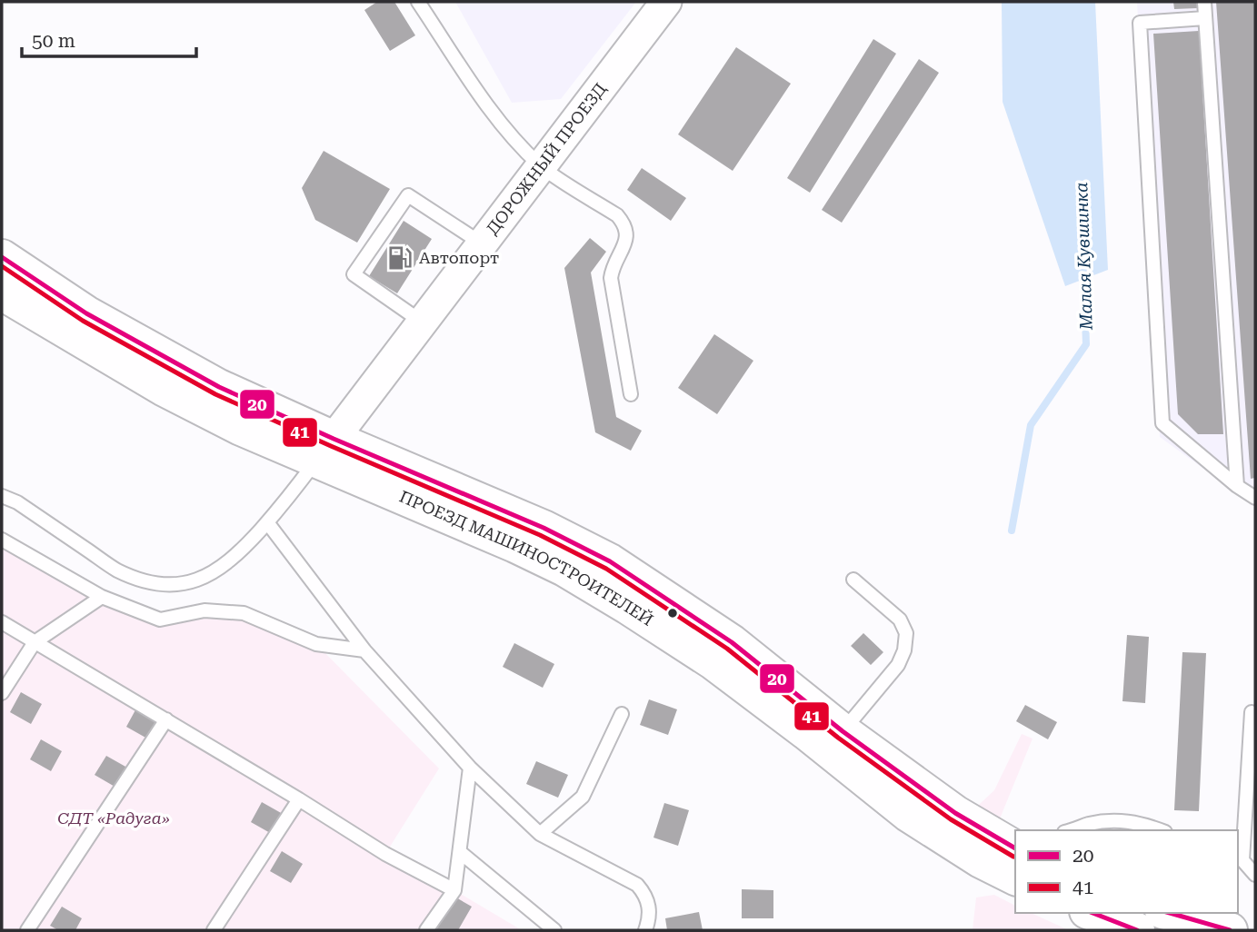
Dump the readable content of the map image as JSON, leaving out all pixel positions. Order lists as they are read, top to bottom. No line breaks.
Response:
{"streets":{"main road":["ПРОЕЗД МАШИНОСТРОИТЕЛЕЙ"],"street":["ДОРОЖНЫЙ ПРОЕЗД"]},"crossings":[["ДОРОЖНЫЙ ПРОЕЗД","ПРОЕЗД МАШИНОСТРОИТЕЛЕЙ"]],"water":["Малая Кувшинка"],"parks":["СДТ «Радуга»"],"places":{"fuel station":["Автопорт"]},"lines":["transit line 20","transit line 41"],"legend":["20","41"],"scale_bar":"50 m"}
